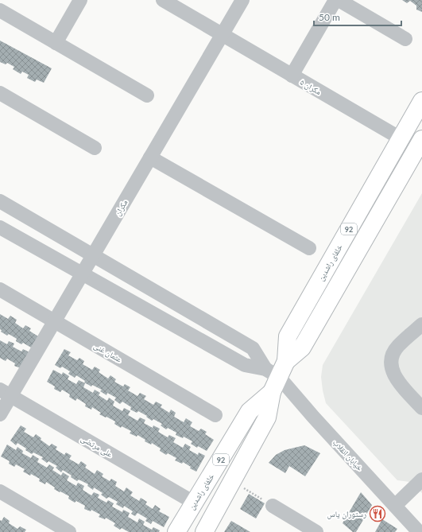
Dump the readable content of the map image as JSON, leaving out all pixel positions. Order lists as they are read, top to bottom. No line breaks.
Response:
{"streets":{"main road":["92","خلفای راشدین"],"street":["مکران ۵","مکران","عثمان غنی","علی مرتضی","خیابان انقلاب"]},"crossings":[["مکران ۵","مکران"],["مکران ۵","خلفای راشدین"],["مکران","عثمان غنی"],["مکران","علی مرتضی"],["مکران","خیابان انقلاب"],["خلفای راشدین","علی مرتضی"],["خلفای راشدین","خیابان انقلاب"]],"places":{"restaurant":["رستوران یاس"]},"scale_bar":"50 m"}
